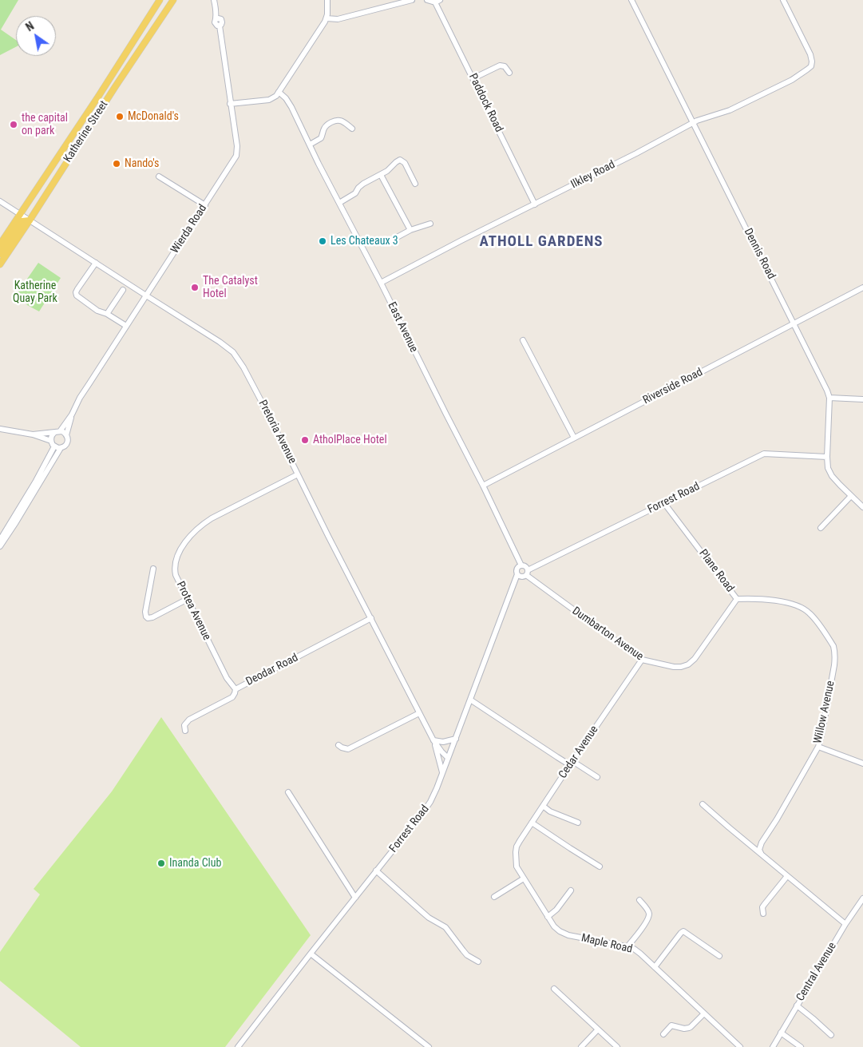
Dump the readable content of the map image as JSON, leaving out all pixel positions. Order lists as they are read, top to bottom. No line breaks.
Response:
{"streets":{"main road":["Katherine Street"],"street":["Paddock Road","Ilkley Road","Wierda Road","Dennis Road","East Avenue","Riverside Road","Pretoria Avenue","Forrest Road","Plane Road","Protea Avenue","Dumbarton Avenue","Deodar Road","Willow Avenue","Cedar Avenue","Maple Road","Central Avenue"]},"crossings":[["Paddock Road","Ilkley Road"],["Katherine Street","Pretoria Avenue"],["Ilkley Road","Dennis Road"],["Ilkley Road","East Avenue"],["Wierda Road","Pretoria Avenue"],["Dennis Road","Riverside Road"],["Dennis Road","Forrest Road"],["East Avenue","Riverside Road"],["East Avenue","Forrest Road"],["East Avenue","Dumbarton Avenue"],["Pretoria Avenue","Forrest Road"],["Pretoria Avenue","Protea Avenue"],["Pretoria Avenue","Deodar Road"],["Forrest Road","Plane Road"],["Forrest Road","Dumbarton Avenue"],["Plane Road","Dumbarton Avenue"],["Plane Road","Willow Avenue"],["Protea Avenue","Deodar Road"],["Dumbarton Avenue","Cedar Avenue"],["Cedar Avenue","Maple Road"]],"districts":["ATHOLL GARDENS"],"parks":["Katherine Quay Park"],"places":["McDonald's","the capital on park","Nando's","Les Chateaux 3","The Catalyst Hotel","AtholPlace Hotel","Inanda Club"],"north":"top left"}
